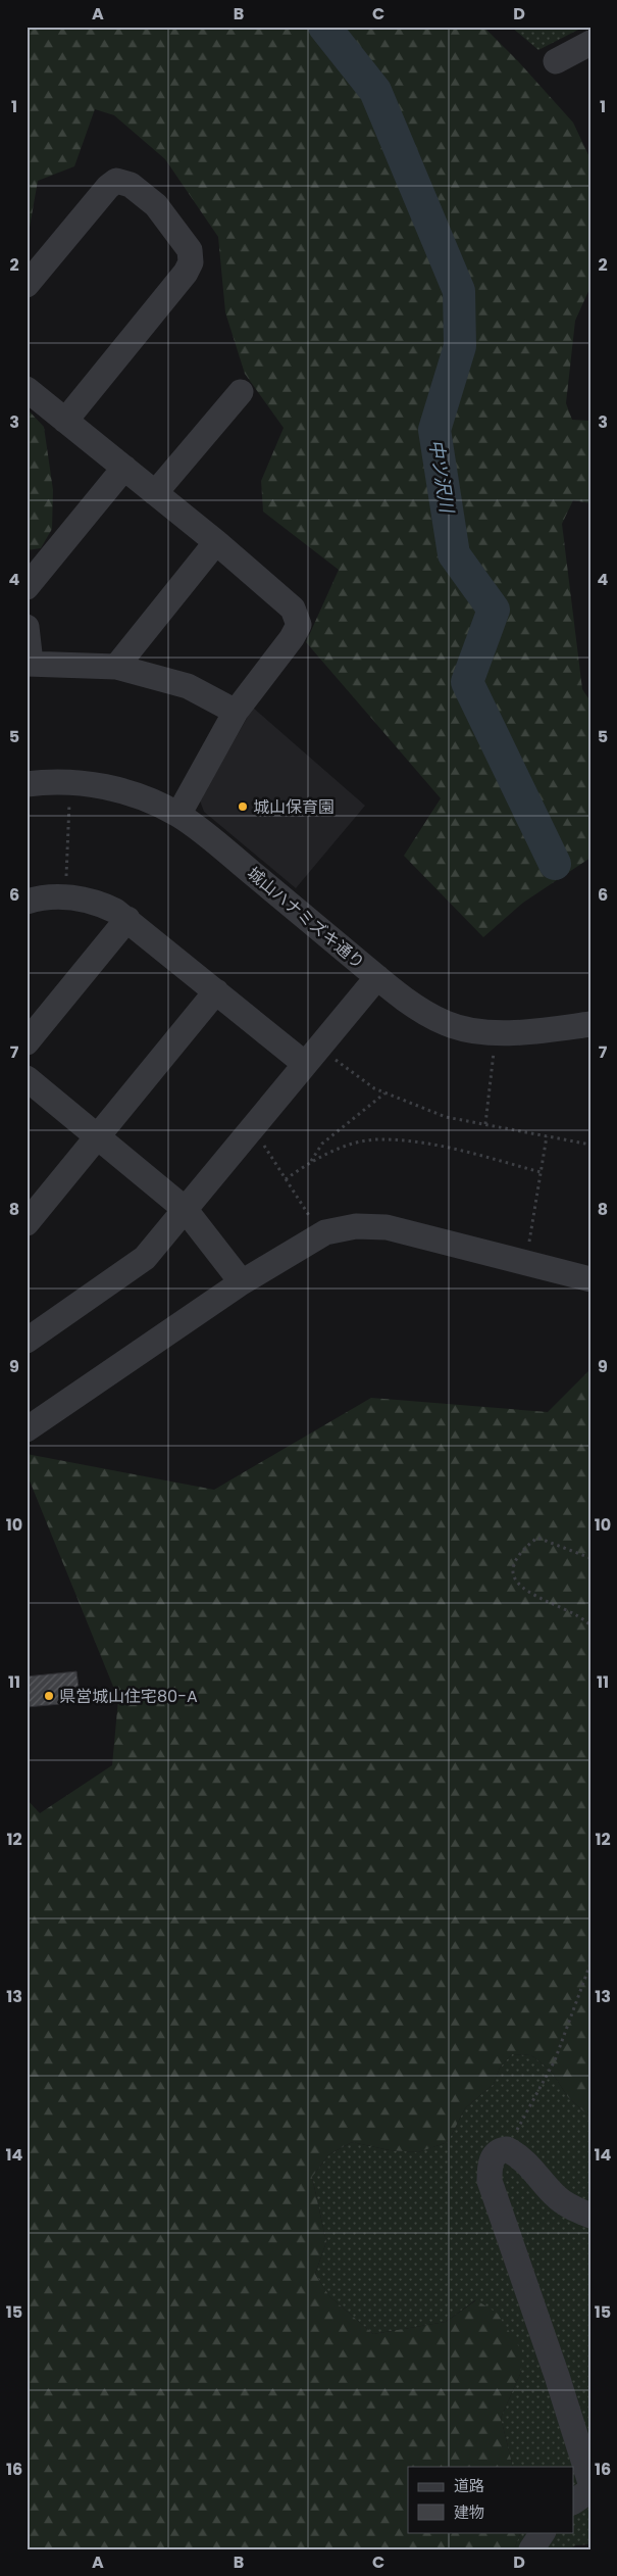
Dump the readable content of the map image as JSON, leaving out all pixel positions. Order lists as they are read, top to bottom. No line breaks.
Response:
{"streets":{"street":["城山ハナミズキ通り"]},"water":["中ツ沢川"],"places":["城山保育園","県営城山住宅80-A"],"legend":["道路","建物"],"grid":{"columns":["A","B","C","D"],"rows":["1","2","3","4","5","6","7","8","9","10","11","12","13","14","15","16"]}}
